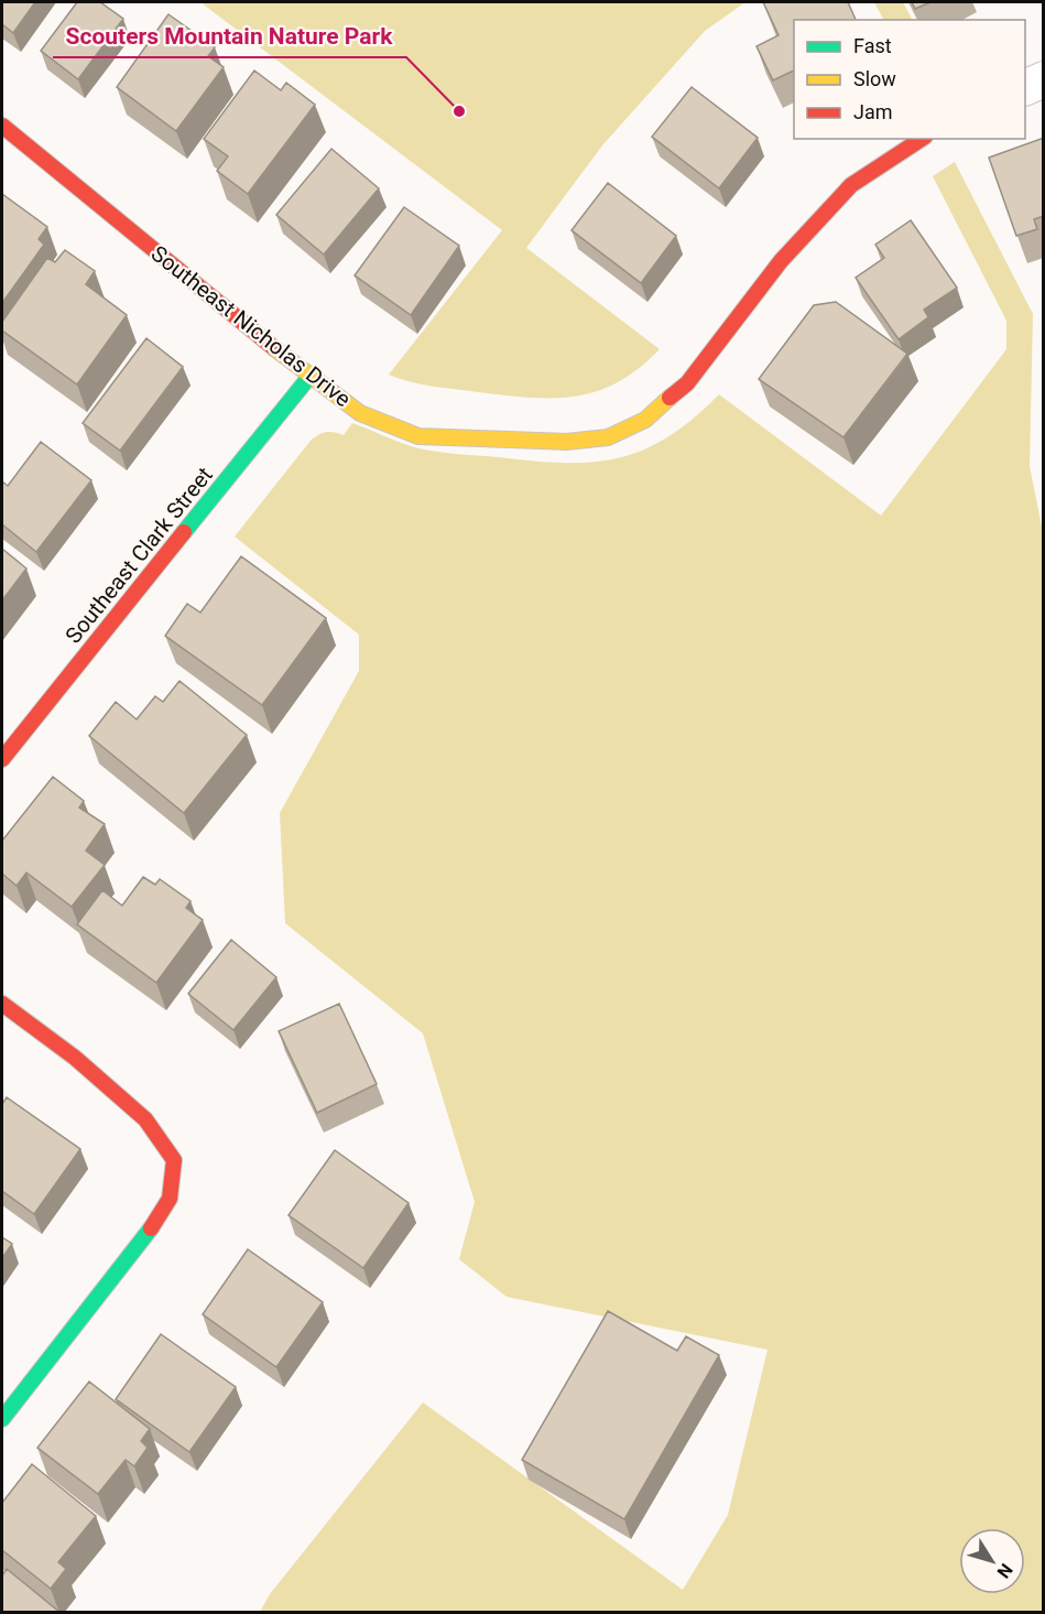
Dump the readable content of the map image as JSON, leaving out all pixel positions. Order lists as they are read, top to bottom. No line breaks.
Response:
{"streets":{"street":["Southeast Nicholas Drive","Southeast Clark Street"]},"crossings":[["Southeast Nicholas Drive","Southeast Clark Street"]],"places":["Scouters Mountain Nature Park"],"legend":["Fast","Slow","Jam"],"north":"bottom right"}
